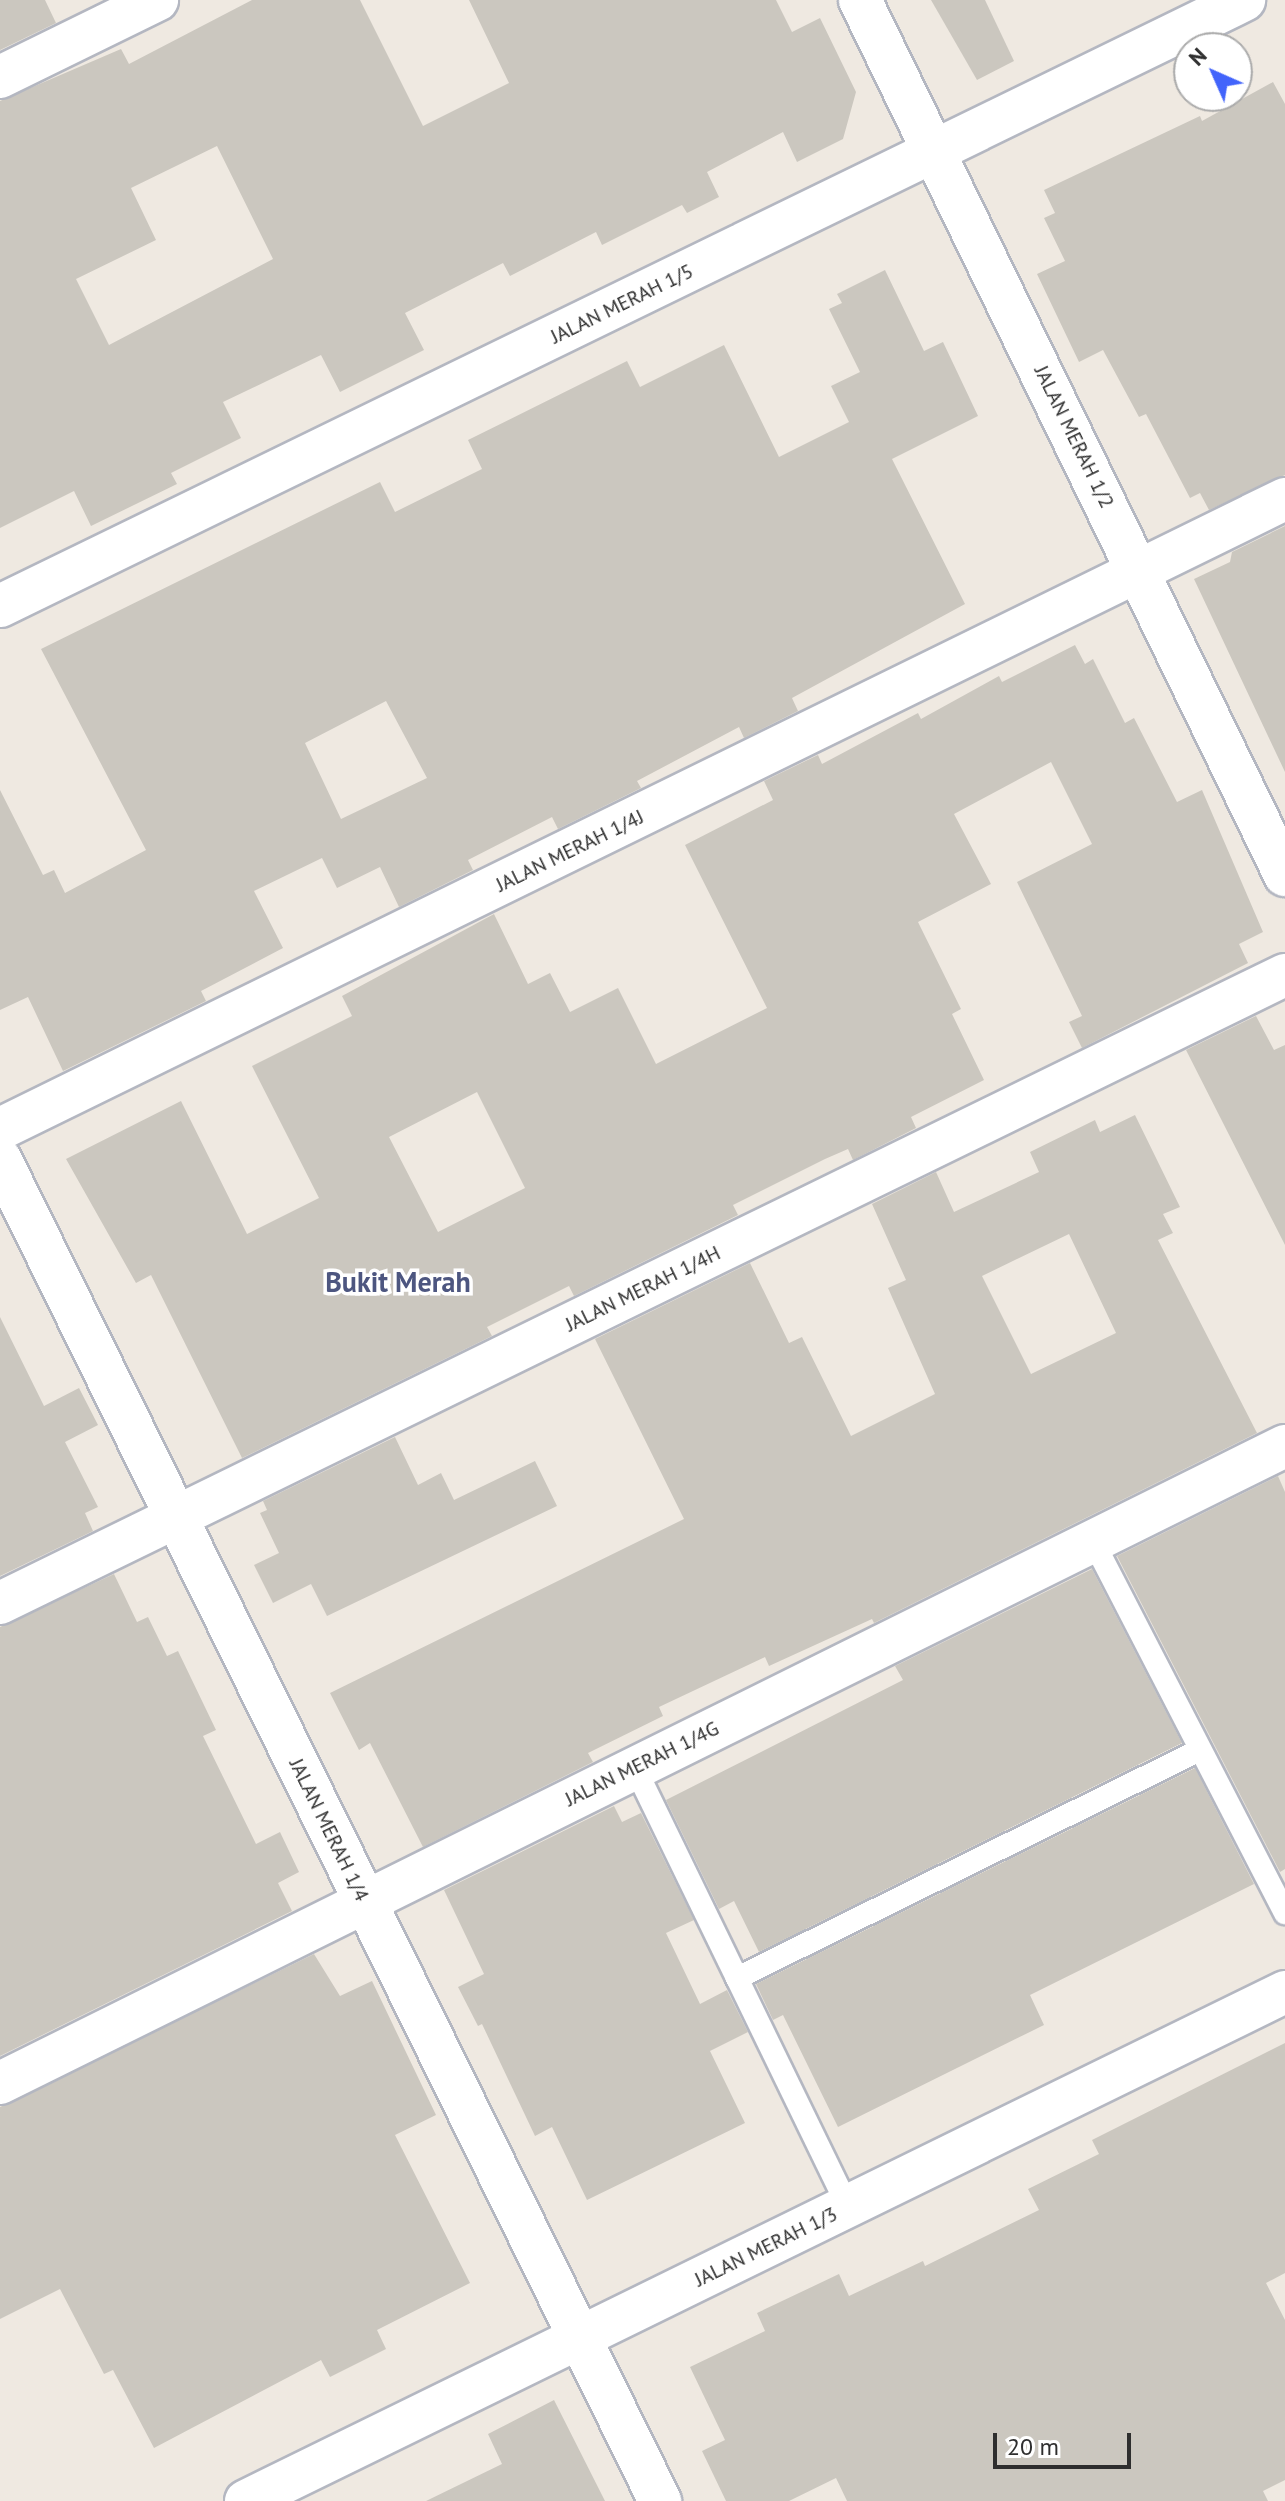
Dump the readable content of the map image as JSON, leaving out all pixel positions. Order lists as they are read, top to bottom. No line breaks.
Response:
{"streets":{"street":["JALAN MERAH 1/5","JALAN MERAH 1/2","JALAN MERAH 1/4J","JALAN MERAH 1/4H","JALAN MERAH 1/4G","JALAN MERAH 1/4","JALAN MERAH 1/3"]},"crossings":[["JALAN MERAH 1/5","JALAN MERAH 1/2"],["JALAN MERAH 1/2","JALAN MERAH 1/4J"],["JALAN MERAH 1/4H","JALAN MERAH 1/4"],["JALAN MERAH 1/4G","JALAN MERAH 1/4"],["JALAN MERAH 1/4","JALAN MERAH 1/3"]],"districts":["Bukit Merah"],"scale_bar":"20 m","north":"top left"}
